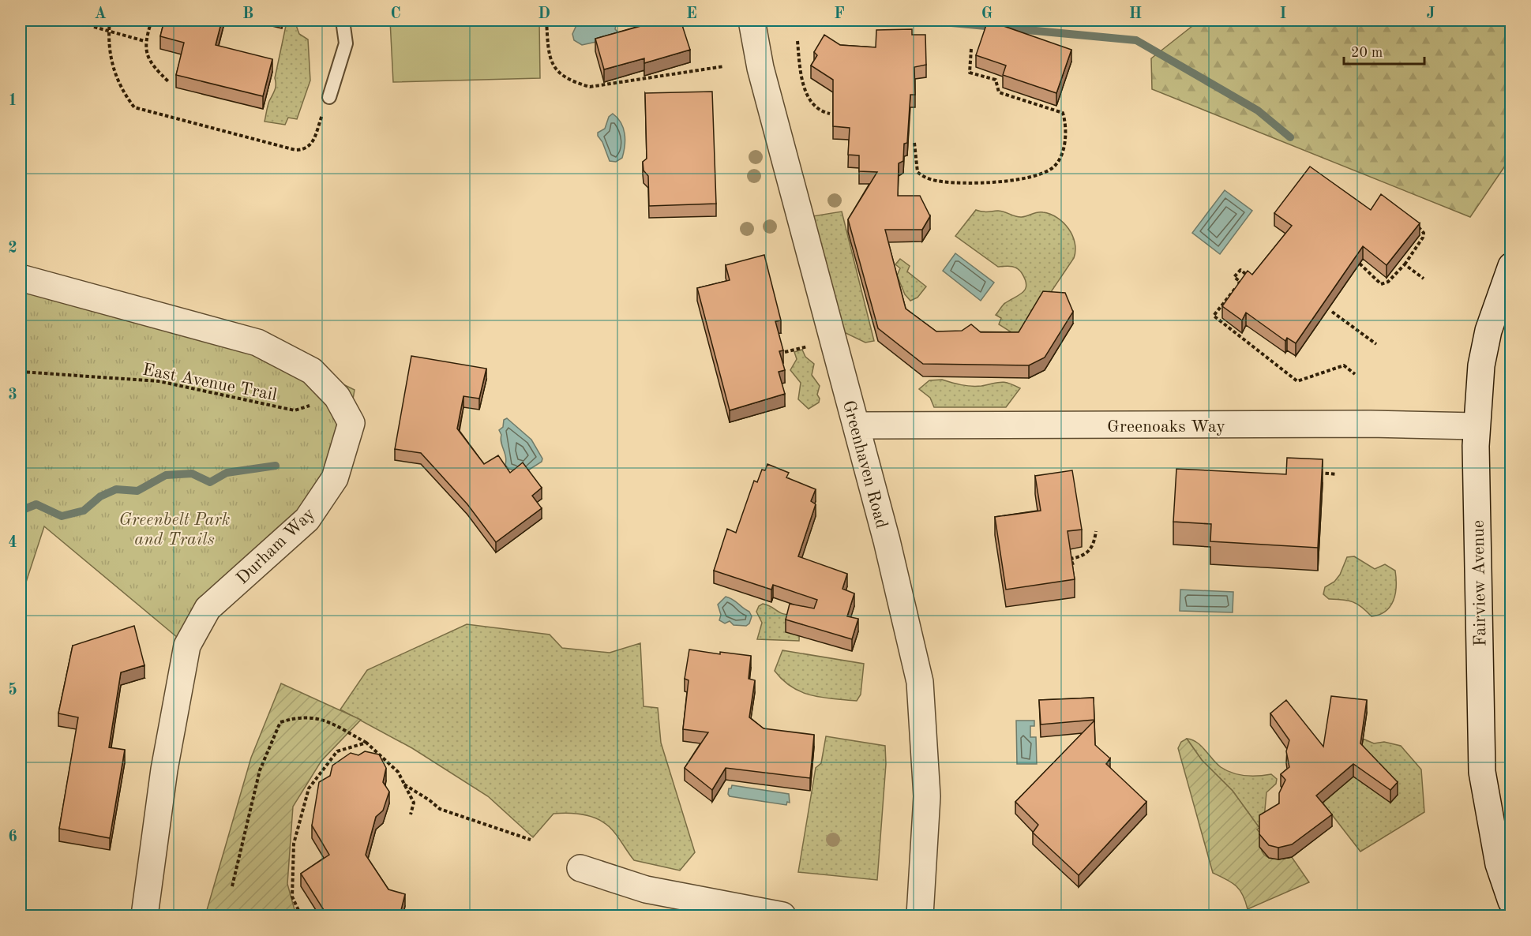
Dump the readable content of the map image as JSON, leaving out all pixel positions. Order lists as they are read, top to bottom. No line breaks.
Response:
{"streets":{"street":["Greenoaks Way","Greenhaven Road","Durham Way","Fairview Avenue"],"path":["East Avenue Trail"]},"crossings":[["East Avenue Trail","Durham Way"],["Greenoaks Way","Greenhaven Road"],["Greenoaks Way","Fairview Avenue"]],"parks":["Greenbelt Park and Trails"],"scale_bar":"20 m","grid":{"columns":["A","B","C","D","E","F","G","H","I","J"],"rows":["1","2","3","4","5","6"]}}
